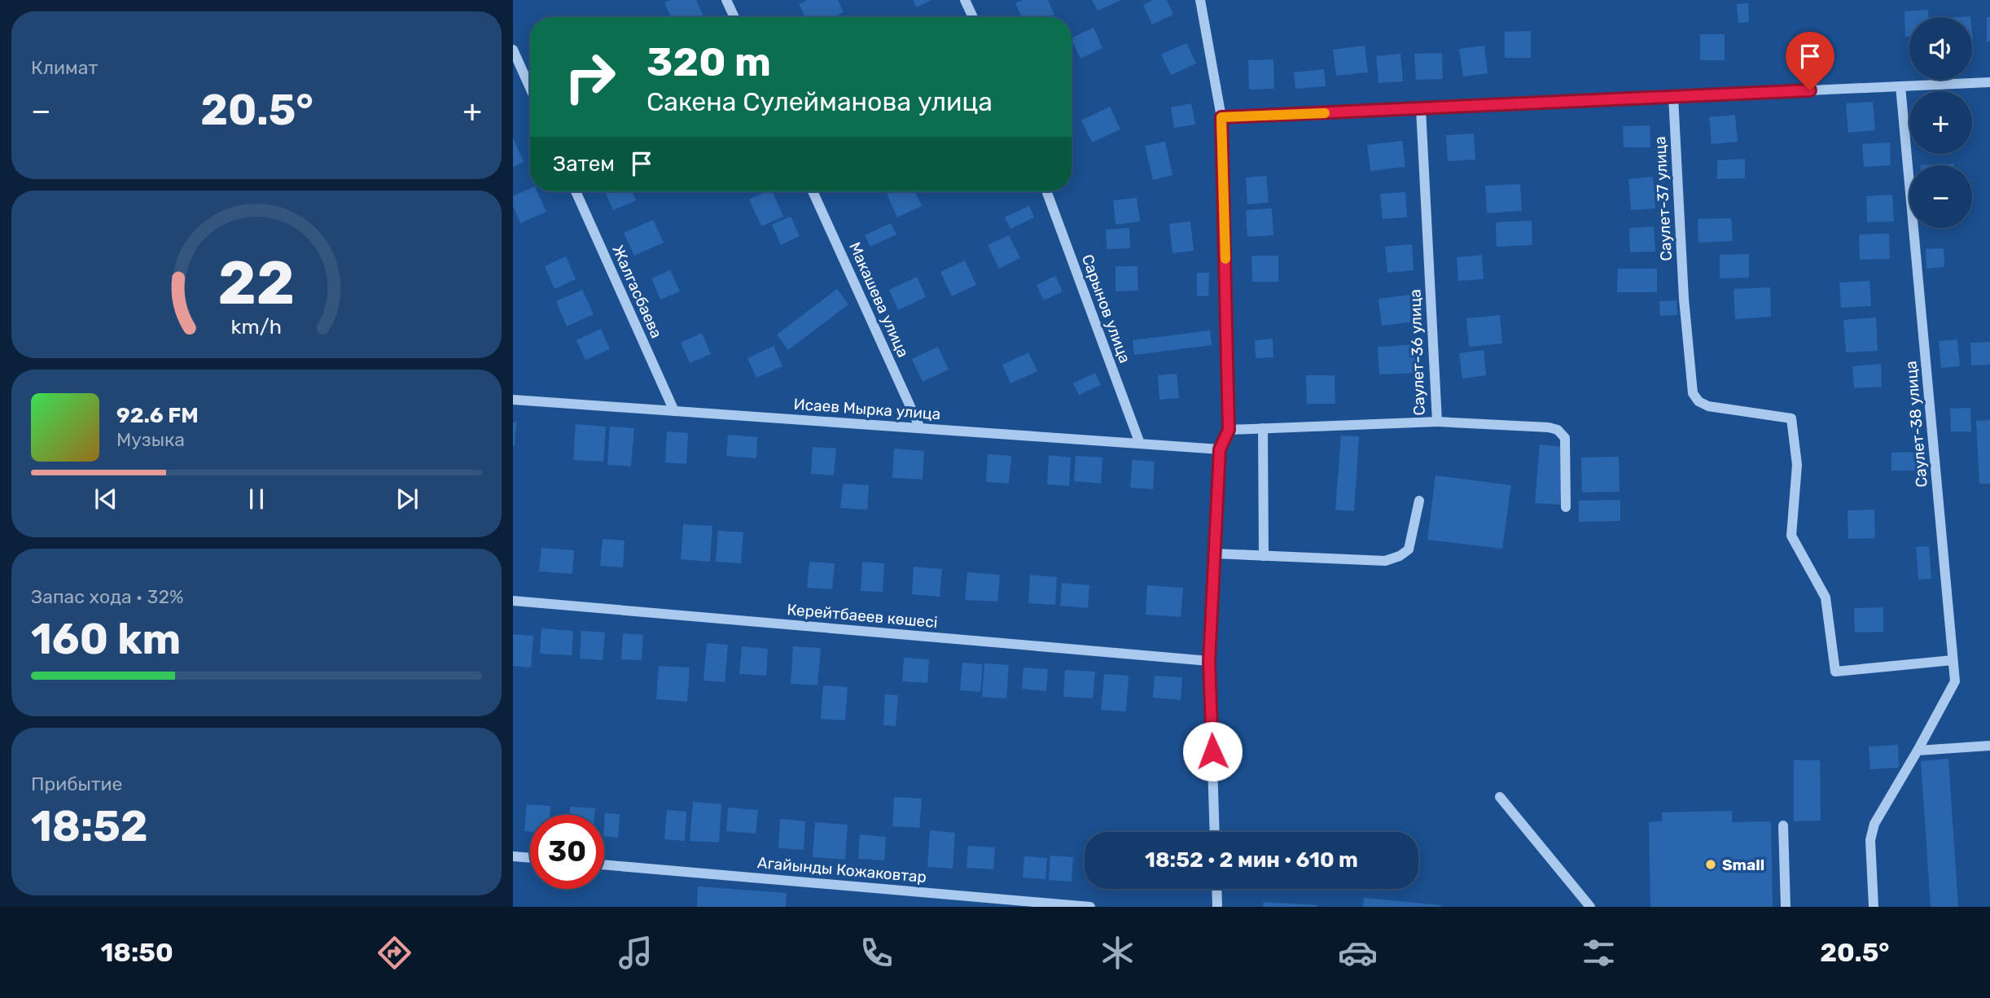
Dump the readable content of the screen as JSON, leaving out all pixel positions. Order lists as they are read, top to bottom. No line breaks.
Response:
{"streets":{"street":["Саулет-37 улица","Жалгасбаева","Макашева улица","Сарынов улица","Саулет-36 улица","Исаев Мырка улица","Саулет-38 улица","Керейтбаеев көшесі","Агайынды Кожаковтар"]},"crossings":[["Саулет-37 улица","Саулет-38 улица"],["Жалгасбаева","Исаев Мырка улица"],["Макашева улица","Исаев Мырка улица"],["Сарынов улица","Исаев Мырка улица"]],"places":["Small"],"page":{"tile":["Климат",["Запас хода · 32%","160 km"],["Прибытие","18:52"]],"map_buttons":["+","−"],"turn":["320 m","Сакена Сулейманова улица"],"heat":["−","20.5°","+"],"then":"Затем","song":["92.6 FM","Музыка"],"limit":"30","trip":"18:52 · 2 мин · 610 m","tabs":["18:50","20.5°"],"gauge":["22","km/h"]}}
